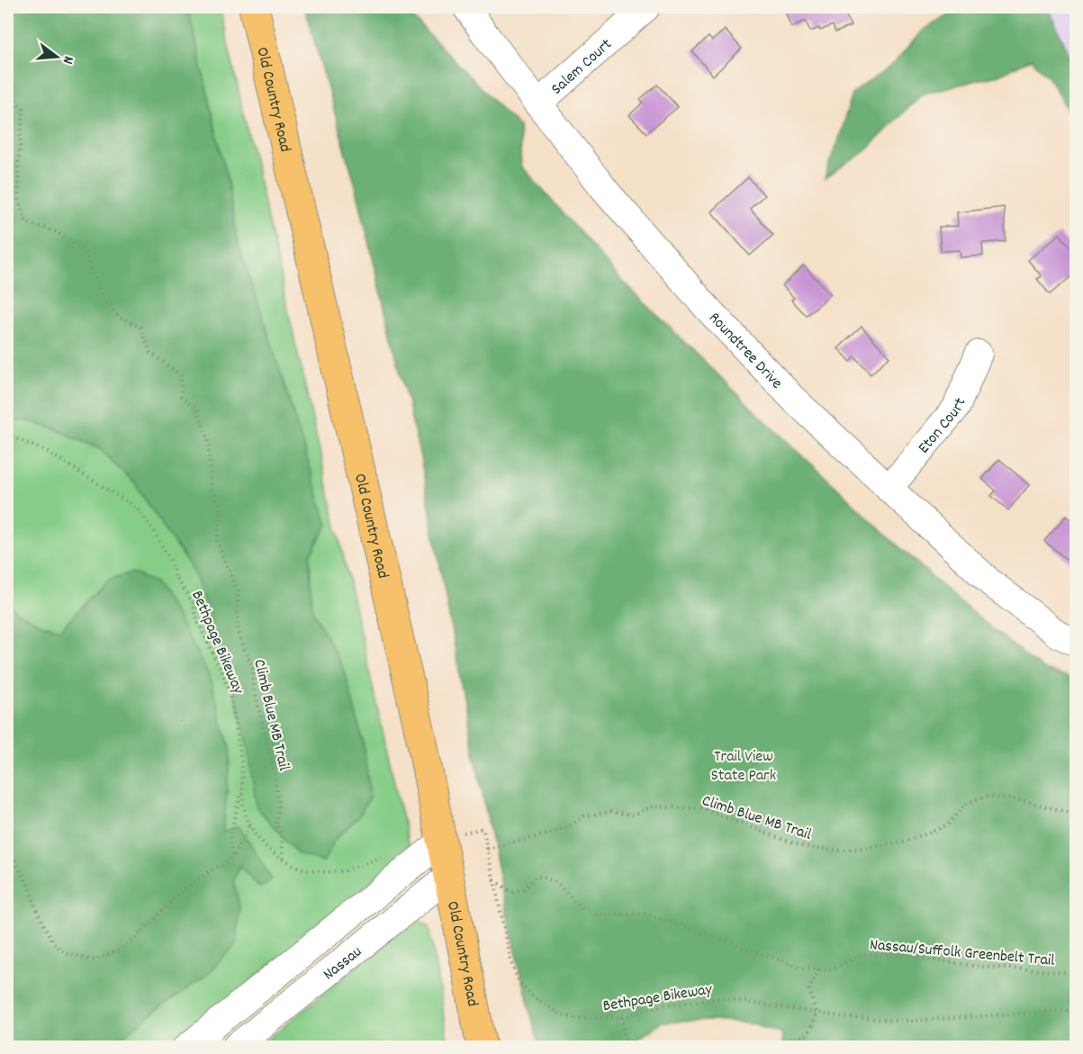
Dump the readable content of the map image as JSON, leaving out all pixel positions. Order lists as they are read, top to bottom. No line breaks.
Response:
{"streets":{"main road":["Old Country Road"],"street":["Salem Court","Roundtree Drive","Eton Court","Nassau"],"path":["Bethpage Bikeway","Climb Blue MB Trail","Nassau/Suffolk Greenbelt Trail"]},"crossings":[["Salem Court","Roundtree Drive"],["Old Country Road","Nassau"],["Roundtree Drive","Eton Court"],["Bethpage Bikeway","Climb Blue MB Trail"],["Bethpage Bikeway","Nassau/Suffolk Greenbelt Trail"]],"parks":["Trail View State Park"],"north":"right"}
